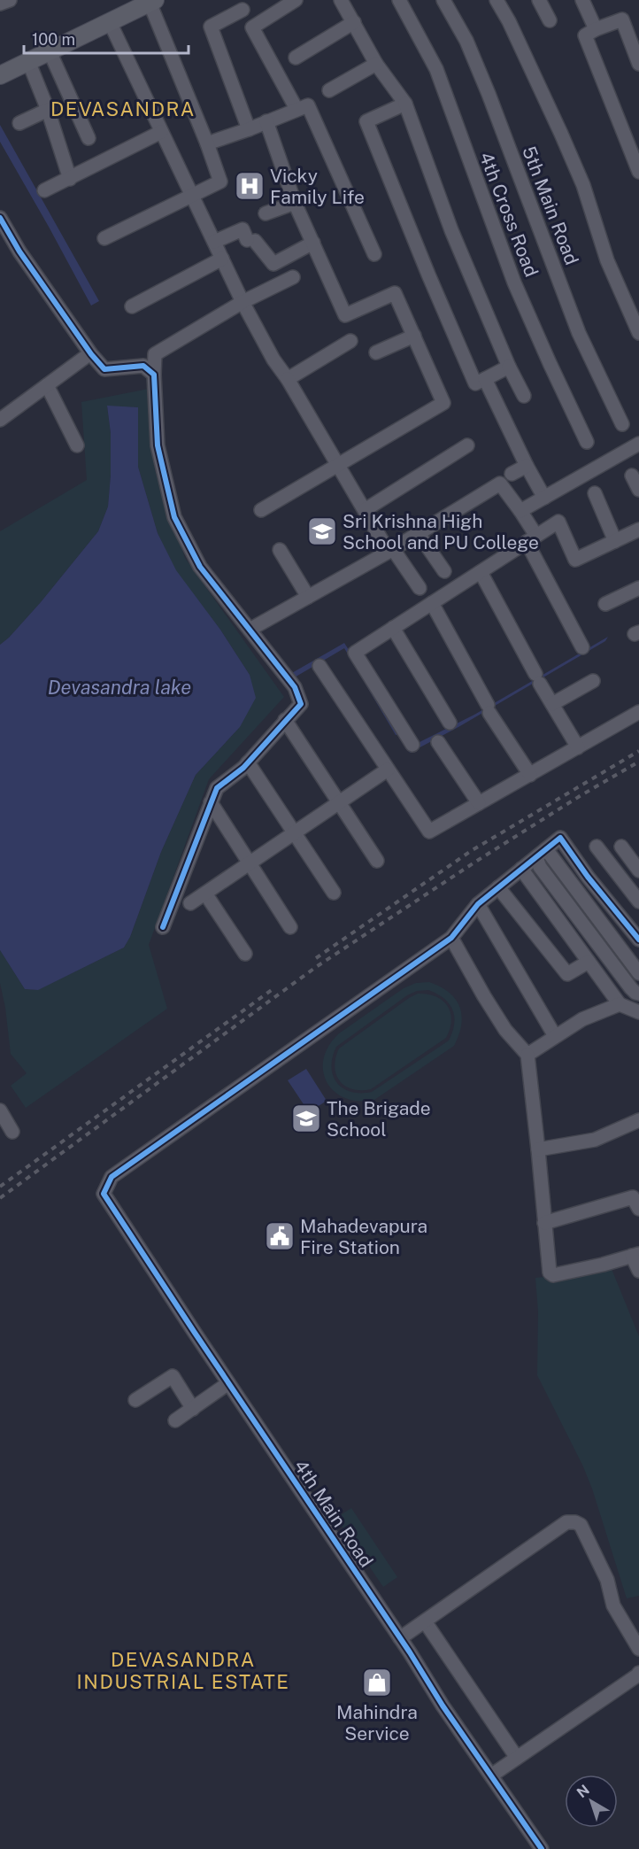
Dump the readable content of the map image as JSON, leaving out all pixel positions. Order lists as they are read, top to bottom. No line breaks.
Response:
{"streets":{"street":["5th Main Road","4th Cross Road","4th Main Road"]},"districts":["DEVASANDRA","DEVASANDRA INDUSTRIAL ESTATE"],"water":["Devasandra lake"],"places":{"hospital":["Vicky Family Life"],"school or university":["Sri Krishna High School and PU College","The Brigade School"],"public building":["Mahadevapura Fire Station"],"shop":["Mahindra Service"]},"scale_bar":"100 m","north":"top left"}
